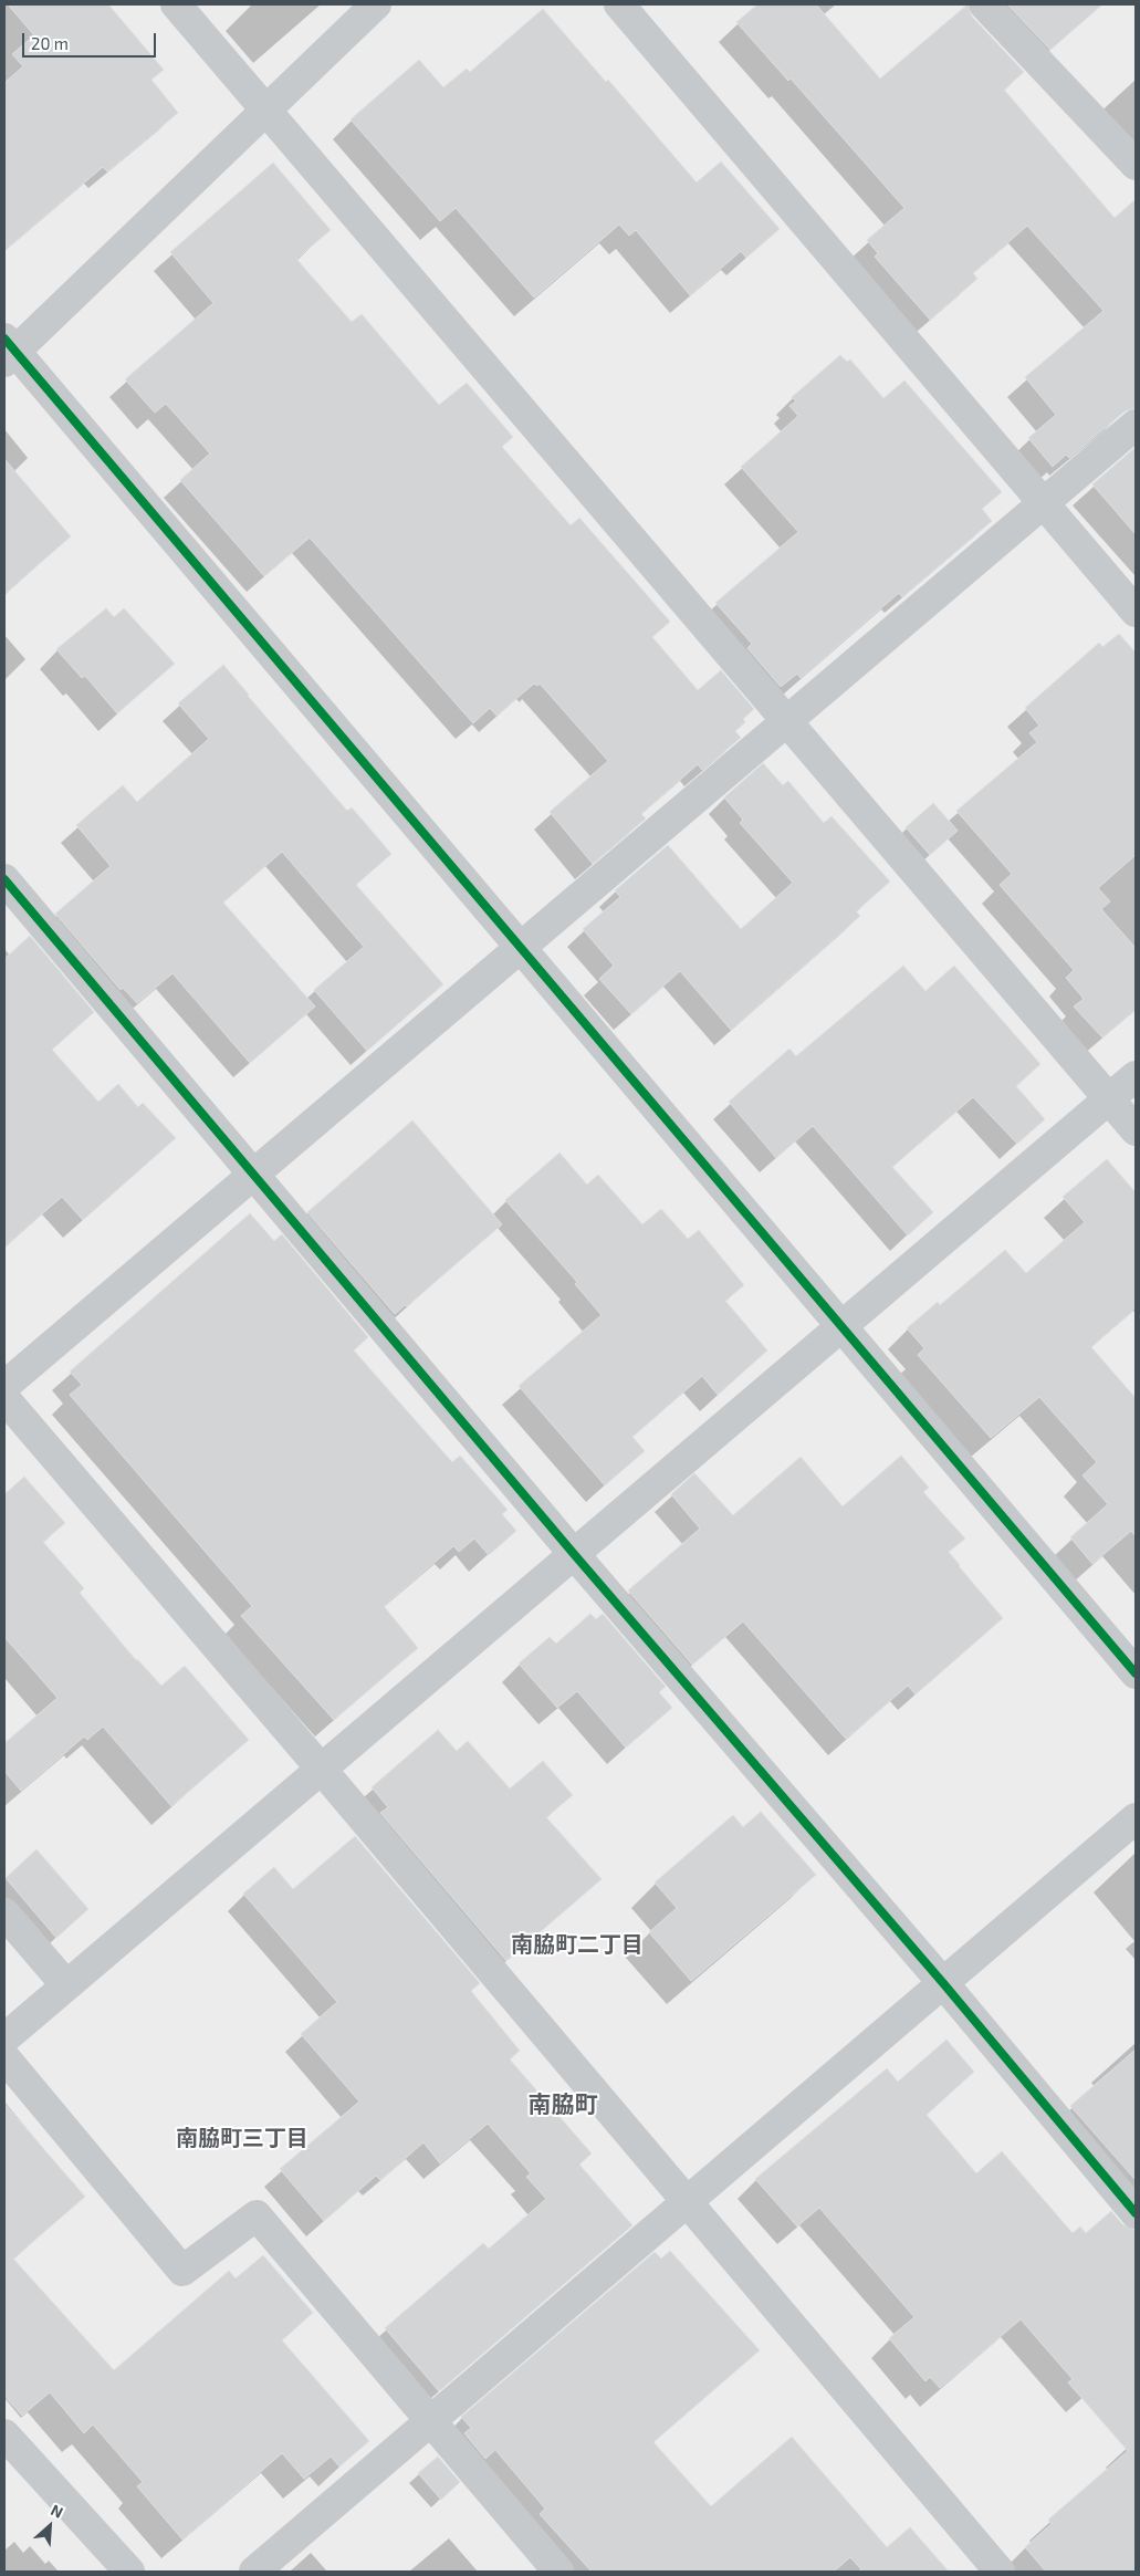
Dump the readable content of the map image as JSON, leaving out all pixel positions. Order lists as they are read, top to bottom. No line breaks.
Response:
{"districts":["南脇町二丁目","南脇町","南脇町三丁目"],"scale_bar":"20 m","north":"top right"}
